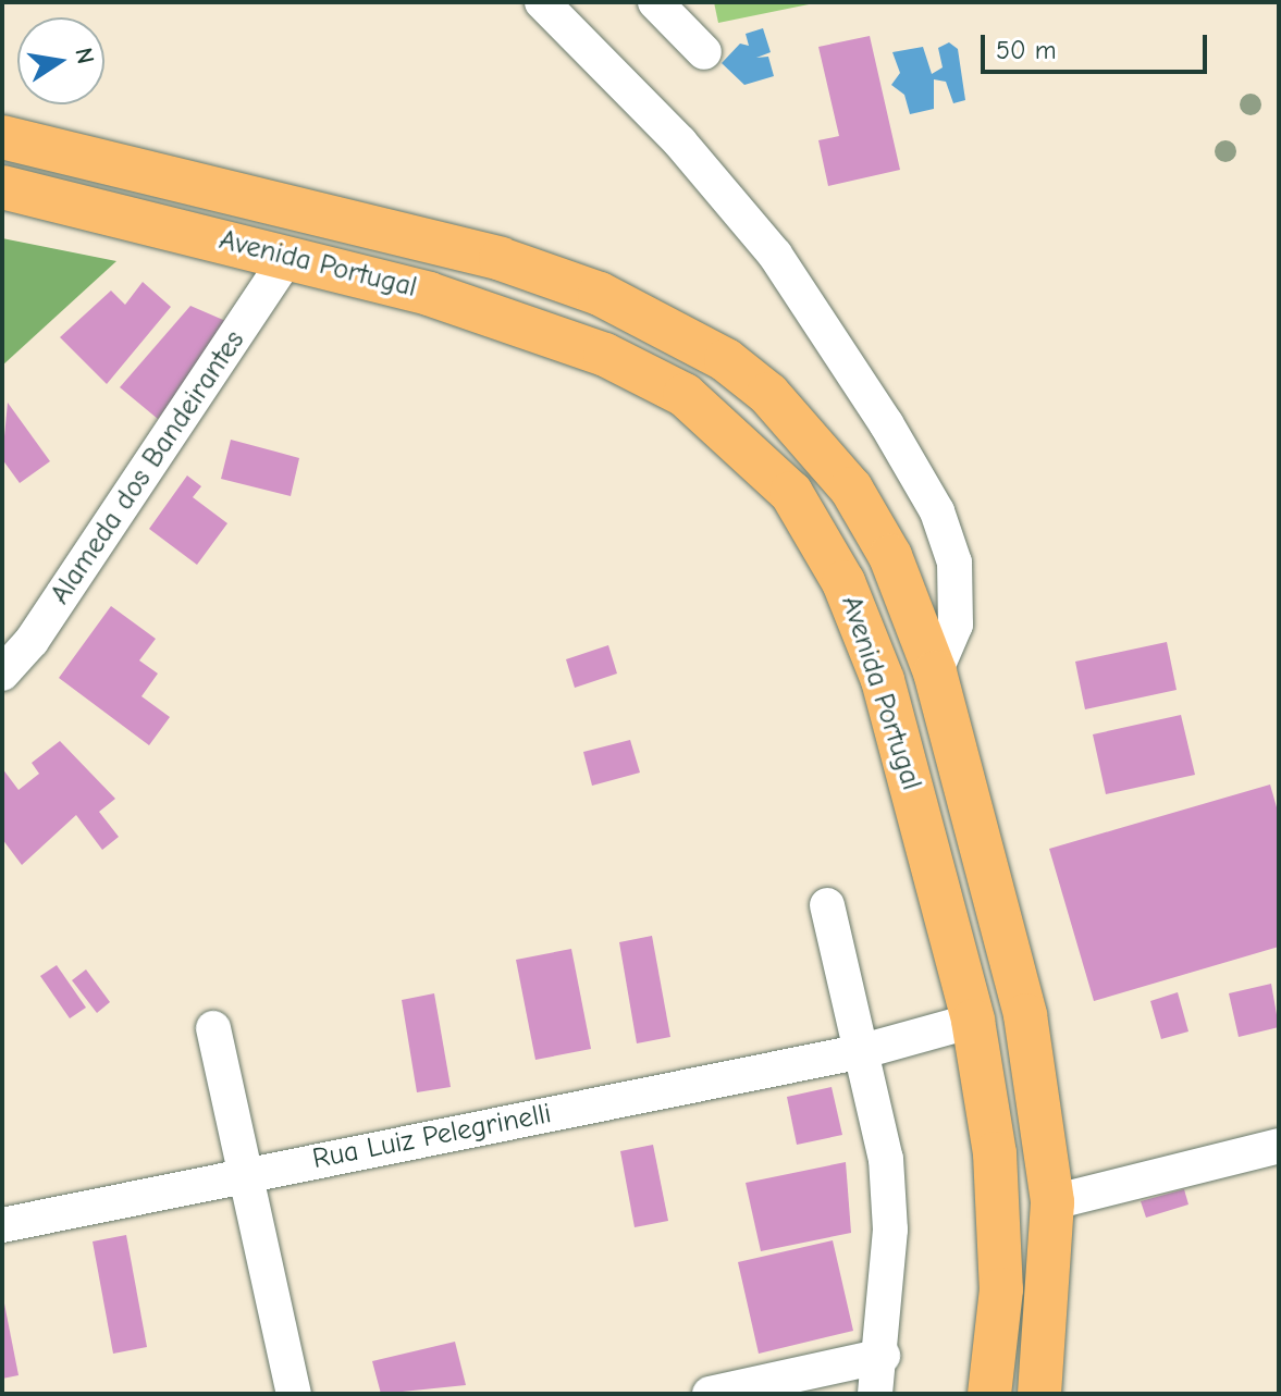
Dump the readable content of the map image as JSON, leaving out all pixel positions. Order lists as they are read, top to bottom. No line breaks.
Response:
{"streets":{"main road":["Avenida Portugal"],"street":["Alameda dos Bandeirantes","Rua Luiz Pelegrinelli"]},"crossings":[["Avenida Portugal","Alameda dos Bandeirantes"],["Avenida Portugal","Rua Luiz Pelegrinelli"]],"scale_bar":"50 m","north":"right"}
